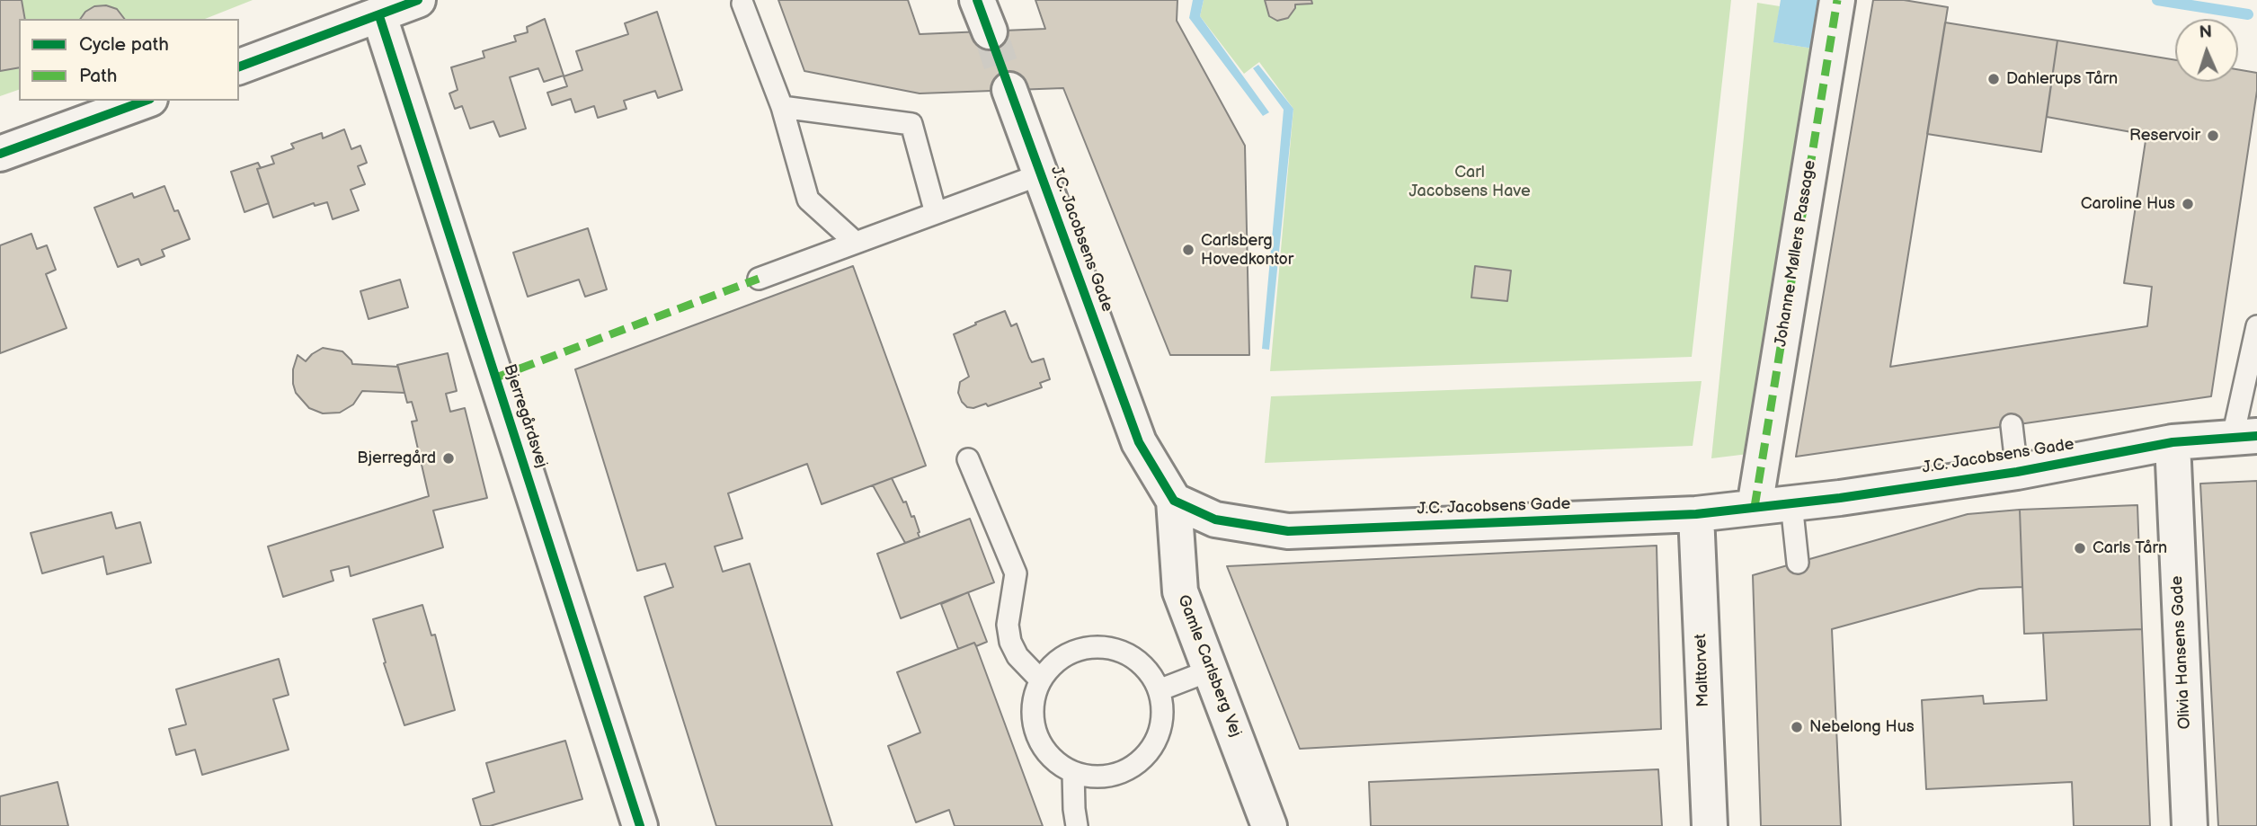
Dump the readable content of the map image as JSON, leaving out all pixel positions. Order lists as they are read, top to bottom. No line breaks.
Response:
{"streets":{"street":["J.C. Jacobsens Gade","Johanne Møllers Passage","Bjerregårdsvej","Olivia Hansens Gade","Gamle Carlsberg Vej","Malttorvet"]},"crossings":[["J.C. Jacobsens Gade","Johanne Møllers Passage"],["J.C. Jacobsens Gade","Olivia Hansens Gade"],["J.C. Jacobsens Gade","Gamle Carlsberg Vej"],["J.C. Jacobsens Gade","Malttorvet"]],"parks":["Carl Jacobsens Have"],"places":["Dahlerups Tårn","Reservoir","Caroline Hus","Carlsberg Hovedkontor","Bjerregård","Carls Tårn","Nebelong Hus"],"legend":["Cycle path","Path"],"north":"top"}
